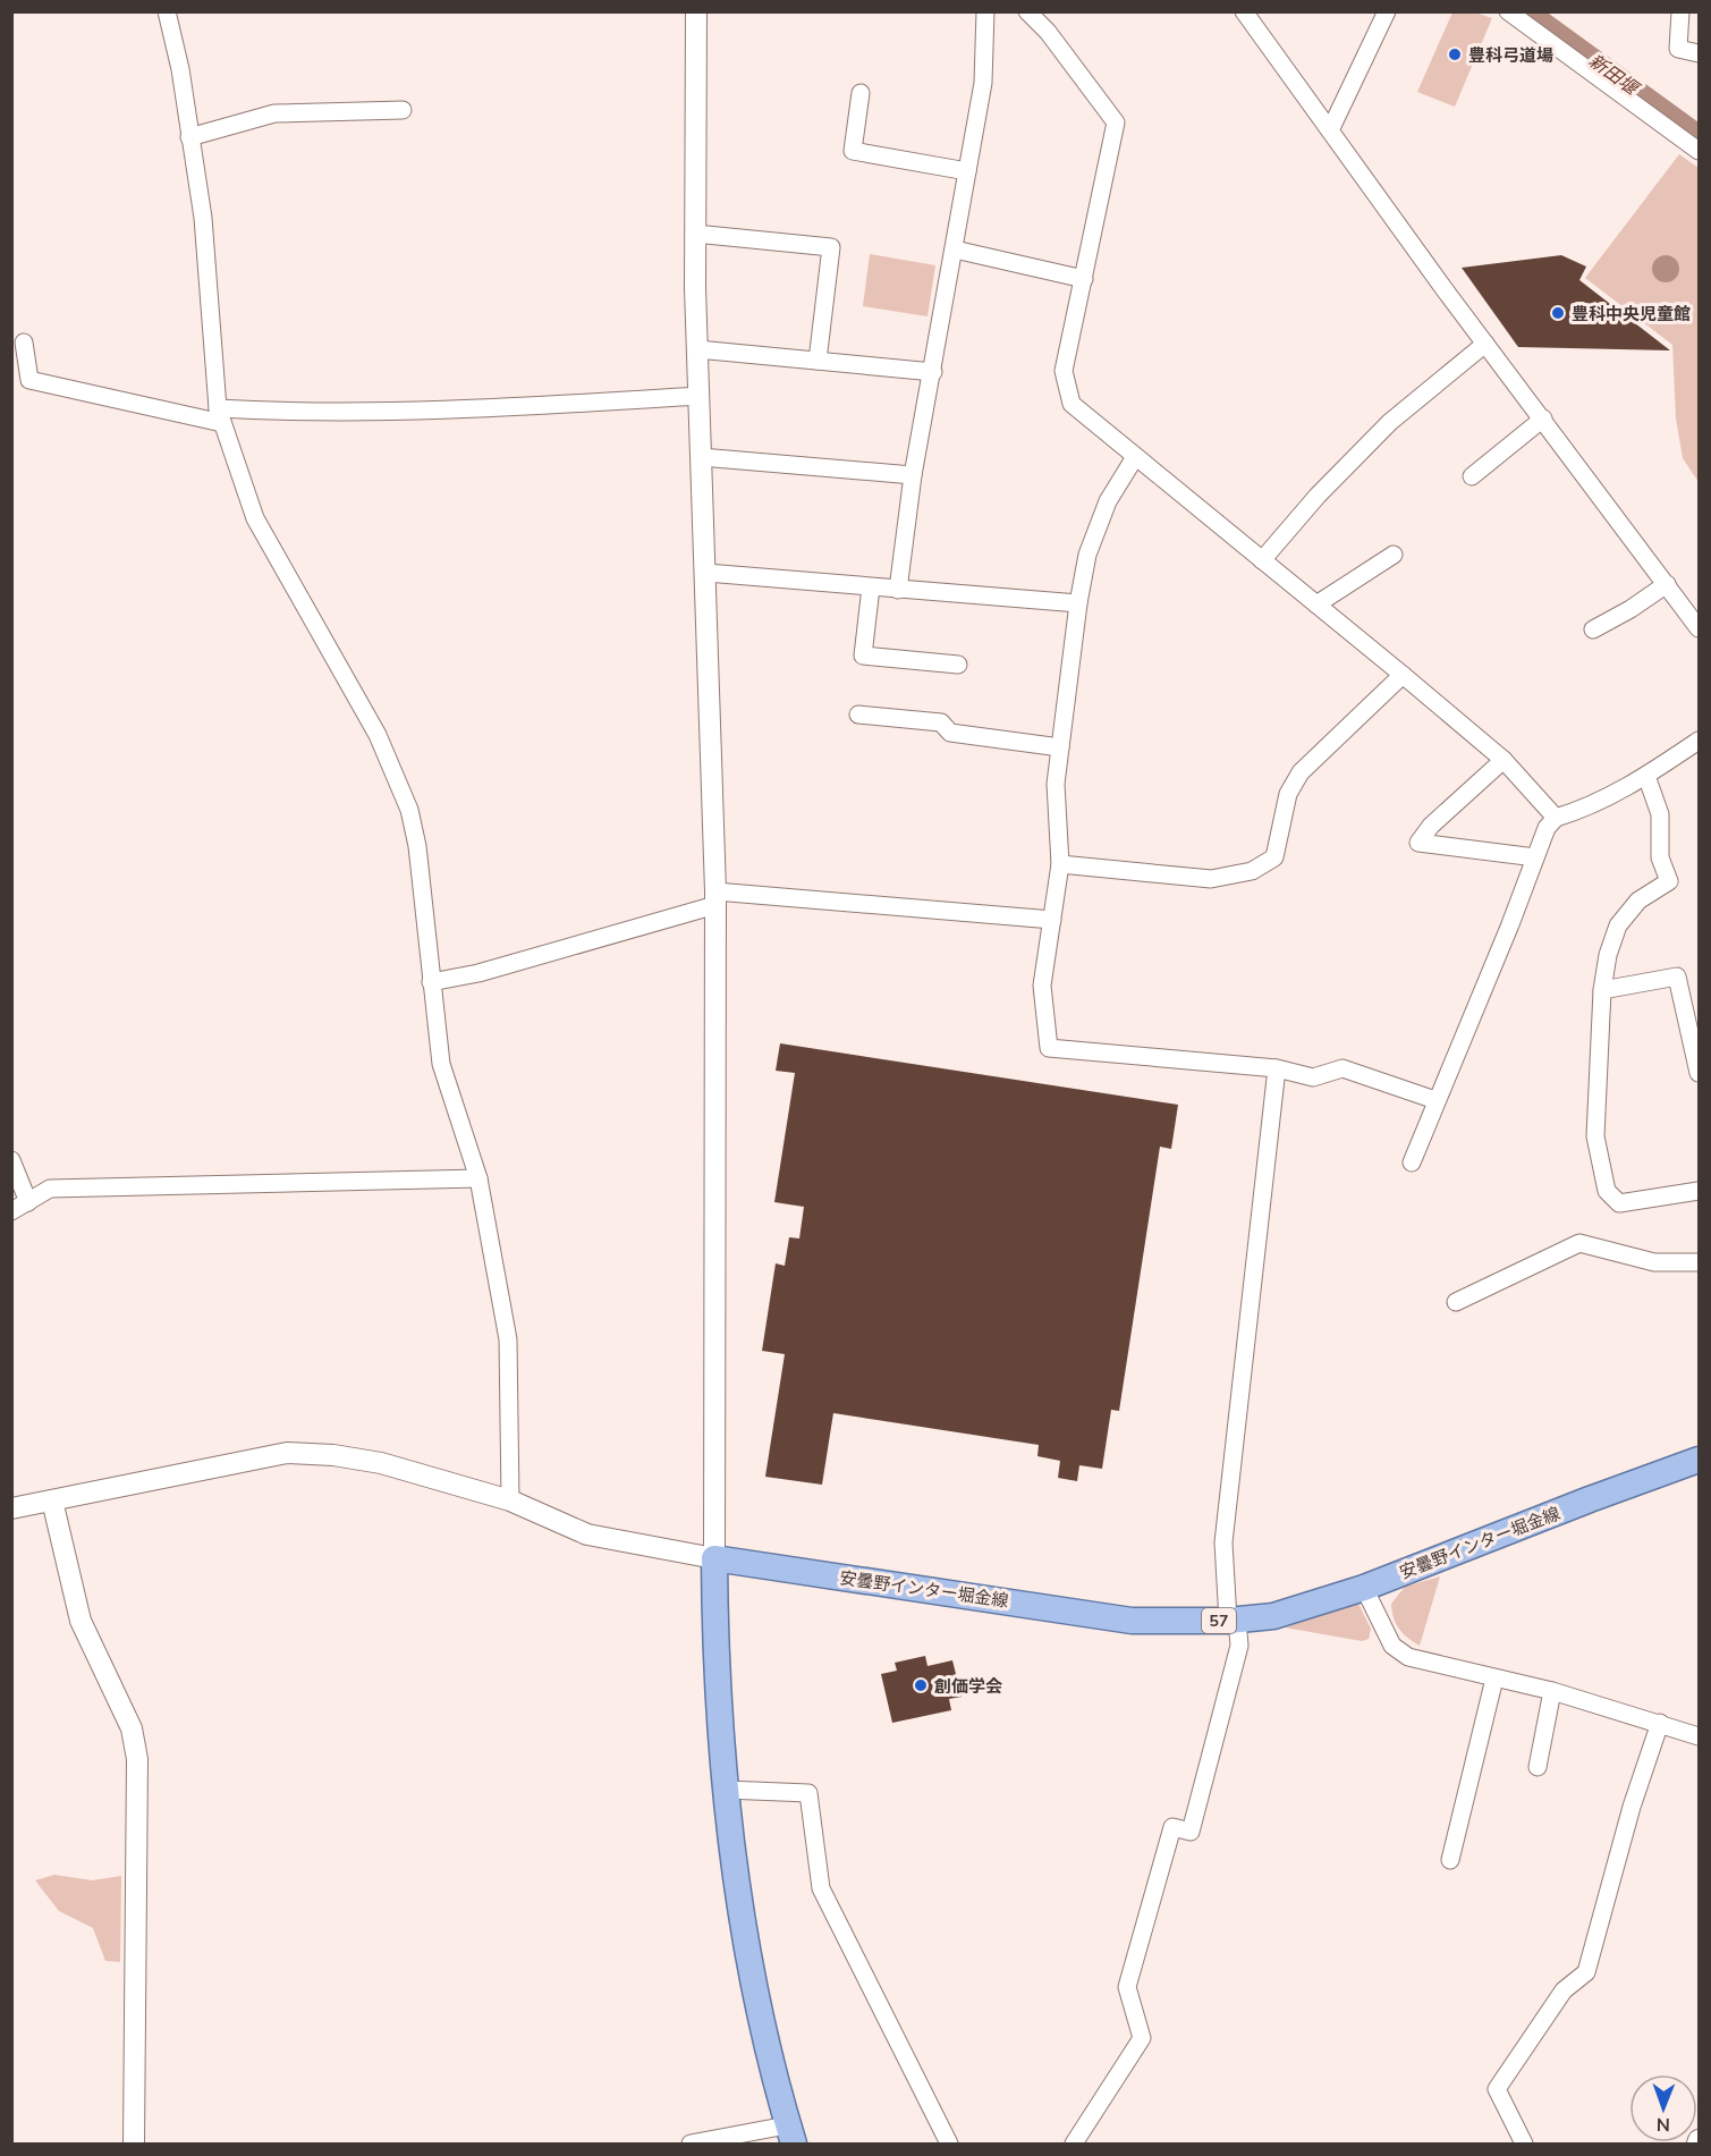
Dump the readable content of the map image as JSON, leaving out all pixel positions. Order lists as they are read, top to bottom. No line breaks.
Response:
{"streets":{"main road":["安曇野インター堀金線","57"]},"water":["新田堰"],"places":["豊科弓道場","豊科中央児童館","創価学会"],"north":"bottom"}
